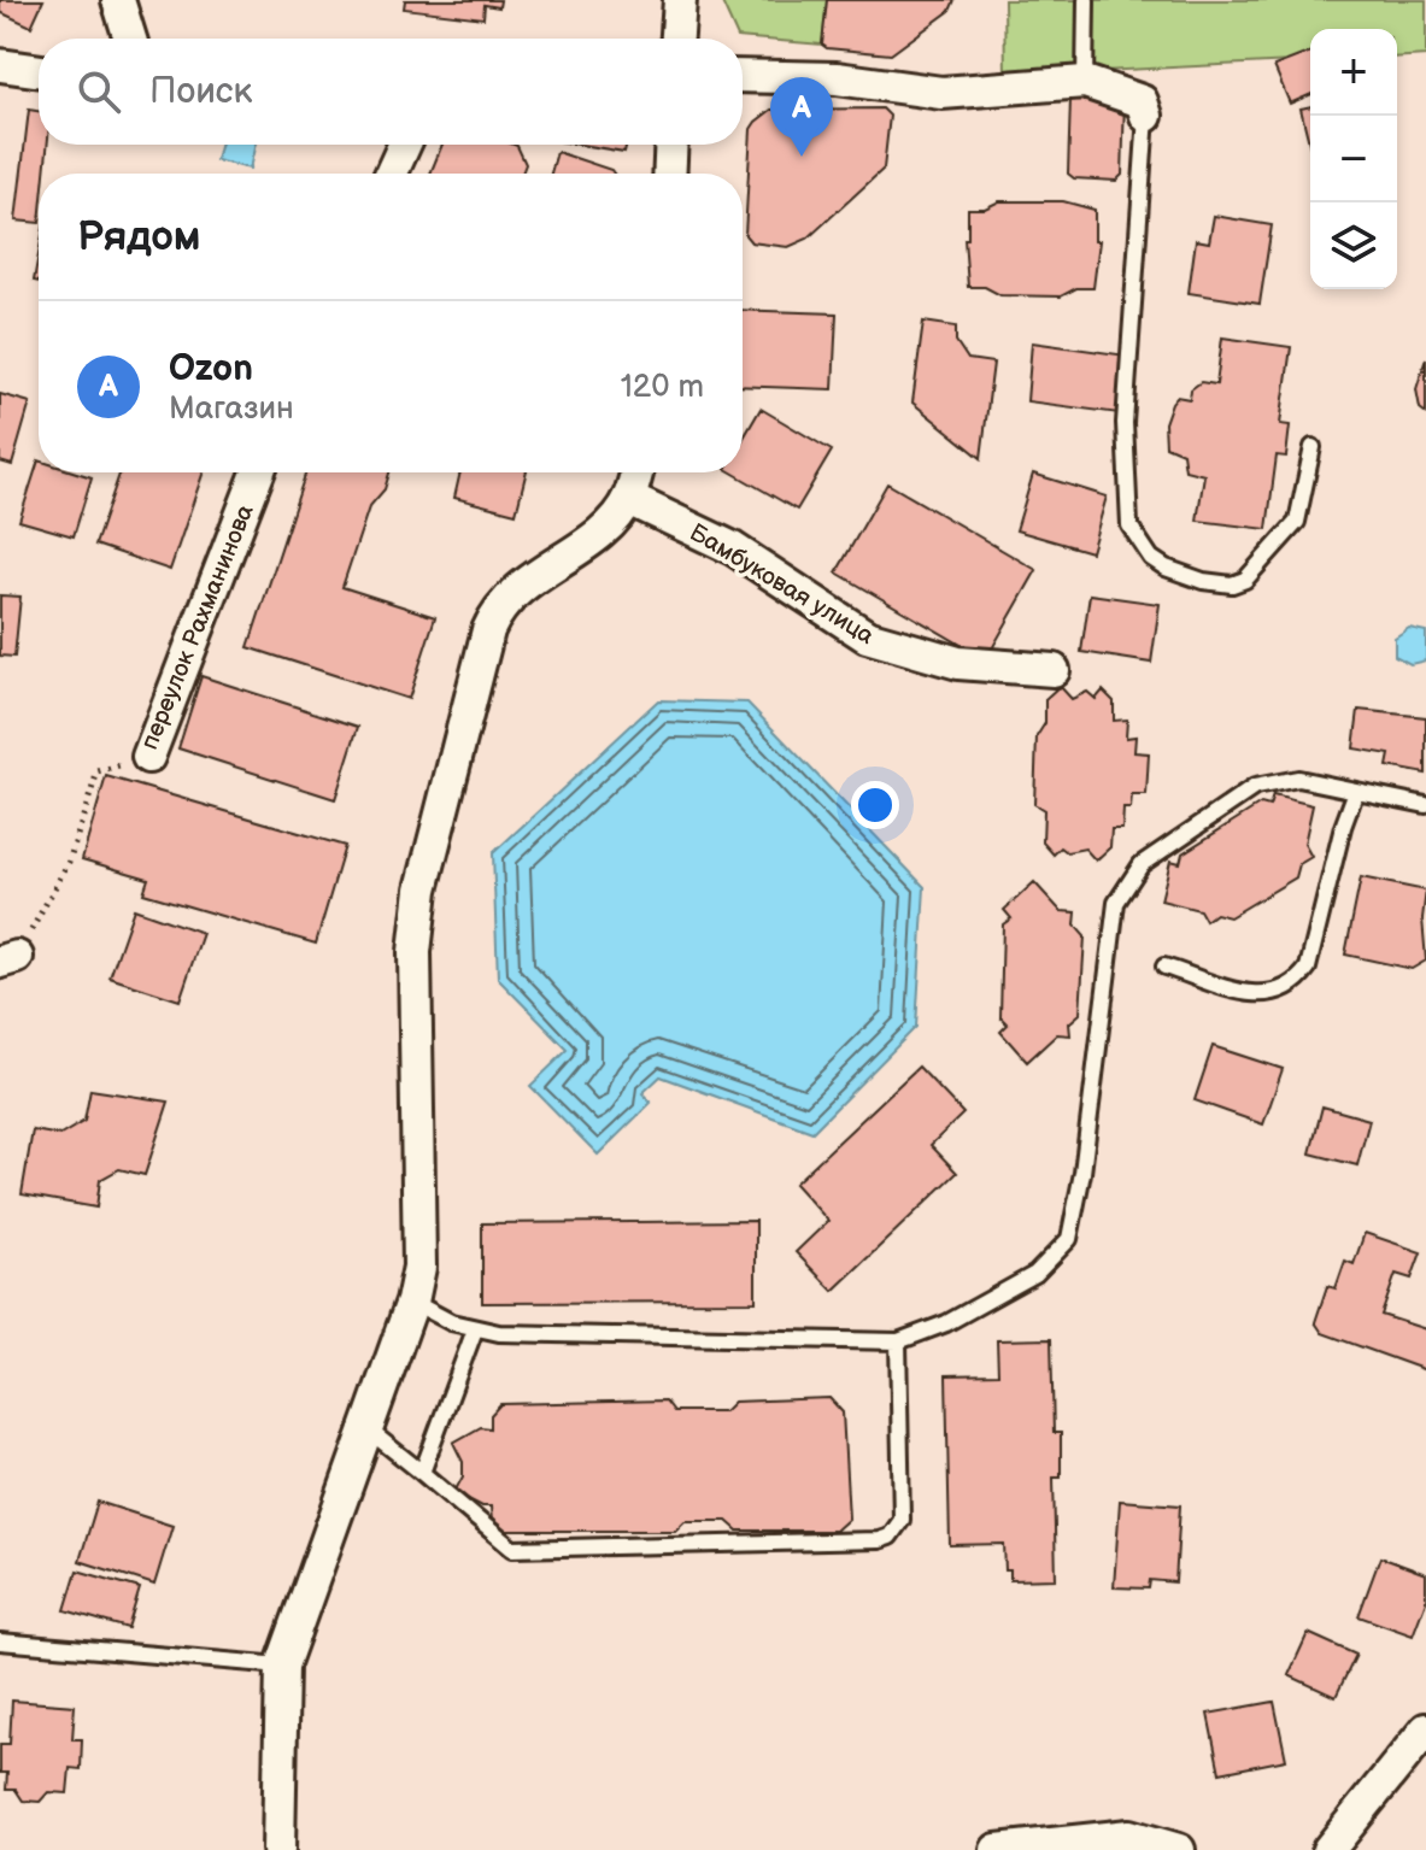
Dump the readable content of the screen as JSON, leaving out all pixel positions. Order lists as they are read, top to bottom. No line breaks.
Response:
{"streets":{"street":["Бамбуковая улица","переулок Рахманинова"]},"page":{"map_buttons":["+","−"],"search":"Поиск","pins":"A","heading":"Рядом","list":[{"mark":"A","name":"Ozon","note":"Магазин","value":"120 m"}]}}
